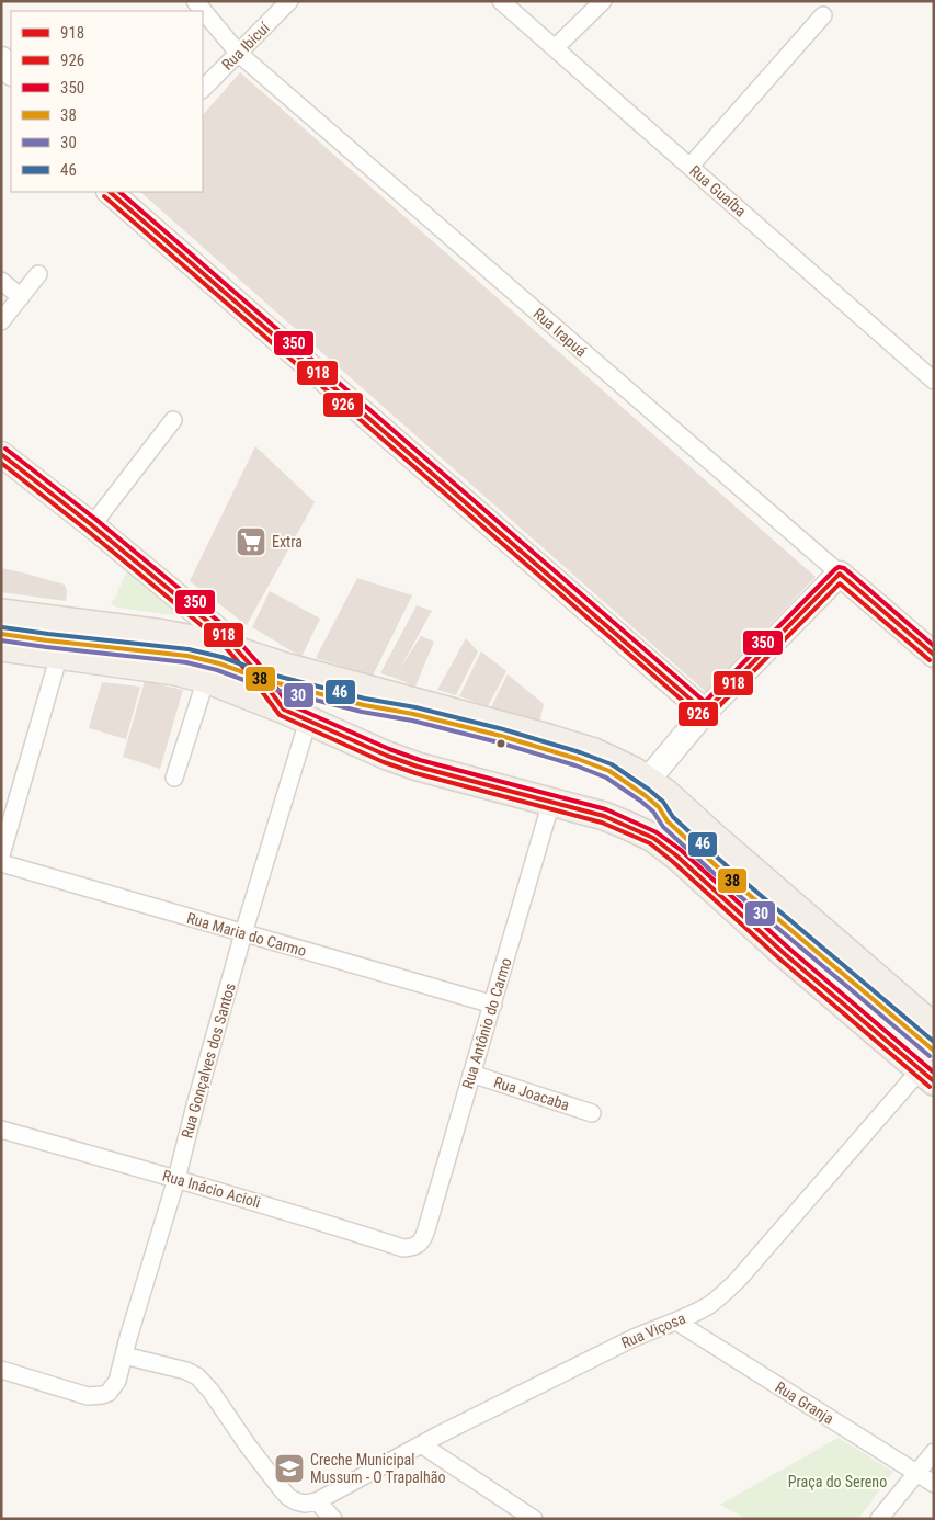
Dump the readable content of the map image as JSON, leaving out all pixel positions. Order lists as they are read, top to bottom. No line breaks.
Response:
{"streets":{"main road":["Rua Irapuá"],"street":["Rua Ibicuí","Rua Guaíba","Rua Maria do Carmo","Rua Antônio do Carmo","Rua Gonçalves dos Santos","Rua Joacaba","Rua Inácio Acioli","Rua Viçosa","Rua Granja"]},"crossings":[["Rua Ibicuí","Rua Irapuá"],["Rua Maria do Carmo","Rua Antônio do Carmo"],["Rua Maria do Carmo","Rua Gonçalves dos Santos"],["Rua Antônio do Carmo","Rua Joacaba"],["Rua Antônio do Carmo","Rua Inácio Acioli"],["Rua Gonçalves dos Santos","Rua Inácio Acioli"],["Rua Viçosa","Rua Granja"]],"parks":["Praça do Sereno"],"places":{"supermarket":["Extra"],"school or university":["Creche Municipal Mussum - O Trapalhão"]},"lines":["transit line 918","transit line 350","transit line 926","transit line 46","transit line 38","transit line 30"],"legend":["918","926","350","38","30","46"]}
